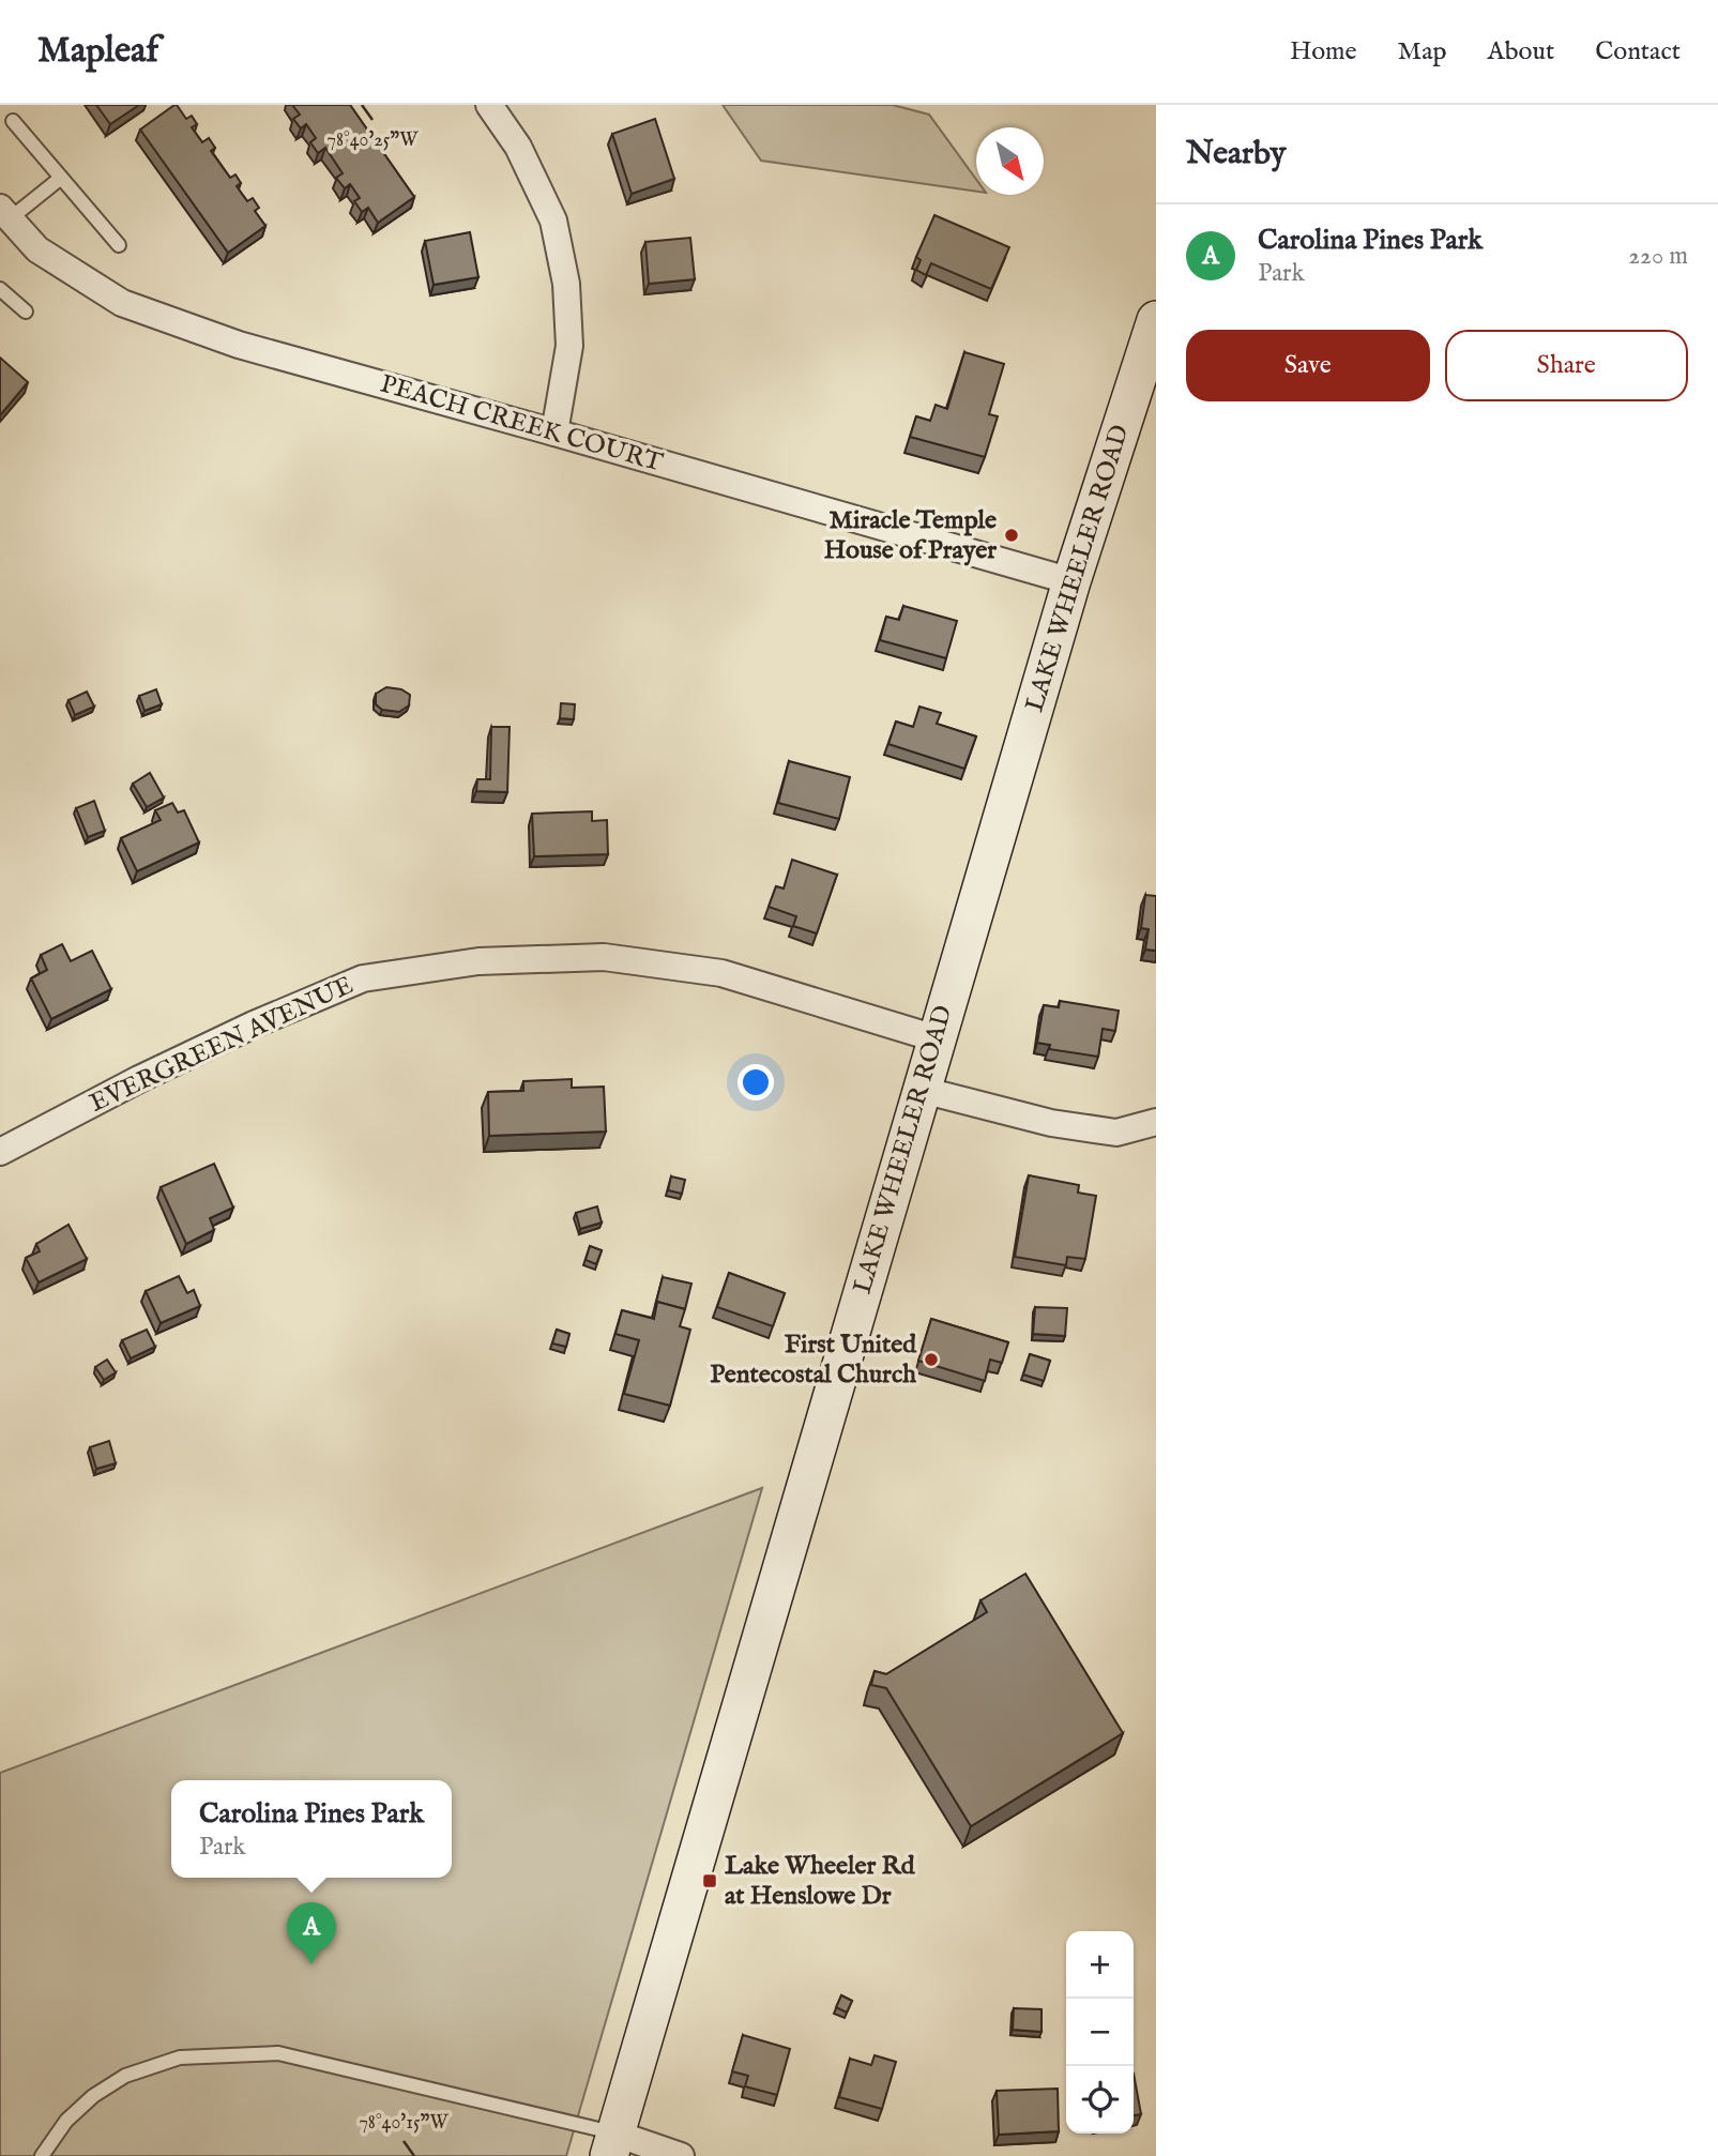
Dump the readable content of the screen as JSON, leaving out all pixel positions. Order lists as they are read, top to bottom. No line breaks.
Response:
{"streets":{"main road":["LAKE WHEELER ROAD"],"street":["PEACH CREEK COURT","EVERGREEN AVENUE"]},"crossings":[["PEACH CREEK COURT","LAKE WHEELER ROAD"],["LAKE WHEELER ROAD","EVERGREEN AVENUE"]],"places":{"other":["Miracle Temple House of Prayer","First United Pentecostal Church"],"transit":["Lake Wheeler Rd at Henslowe Dr"]},"north":"bottom right","page":{"header":"Mapleaf","nav":["Home","Map","About","Contact"],"heading":"Nearby","list":[{"mark":"A","name":"Carolina Pines Park","note":"Park","value":"220 m"}],"buttons":["Save","Share"],"popup":["Carolina Pines Park","Park"],"pins":"A","map_buttons":["+","−"]},"coordinates":["78°40'25\"W","78°40'15\"W"]}
